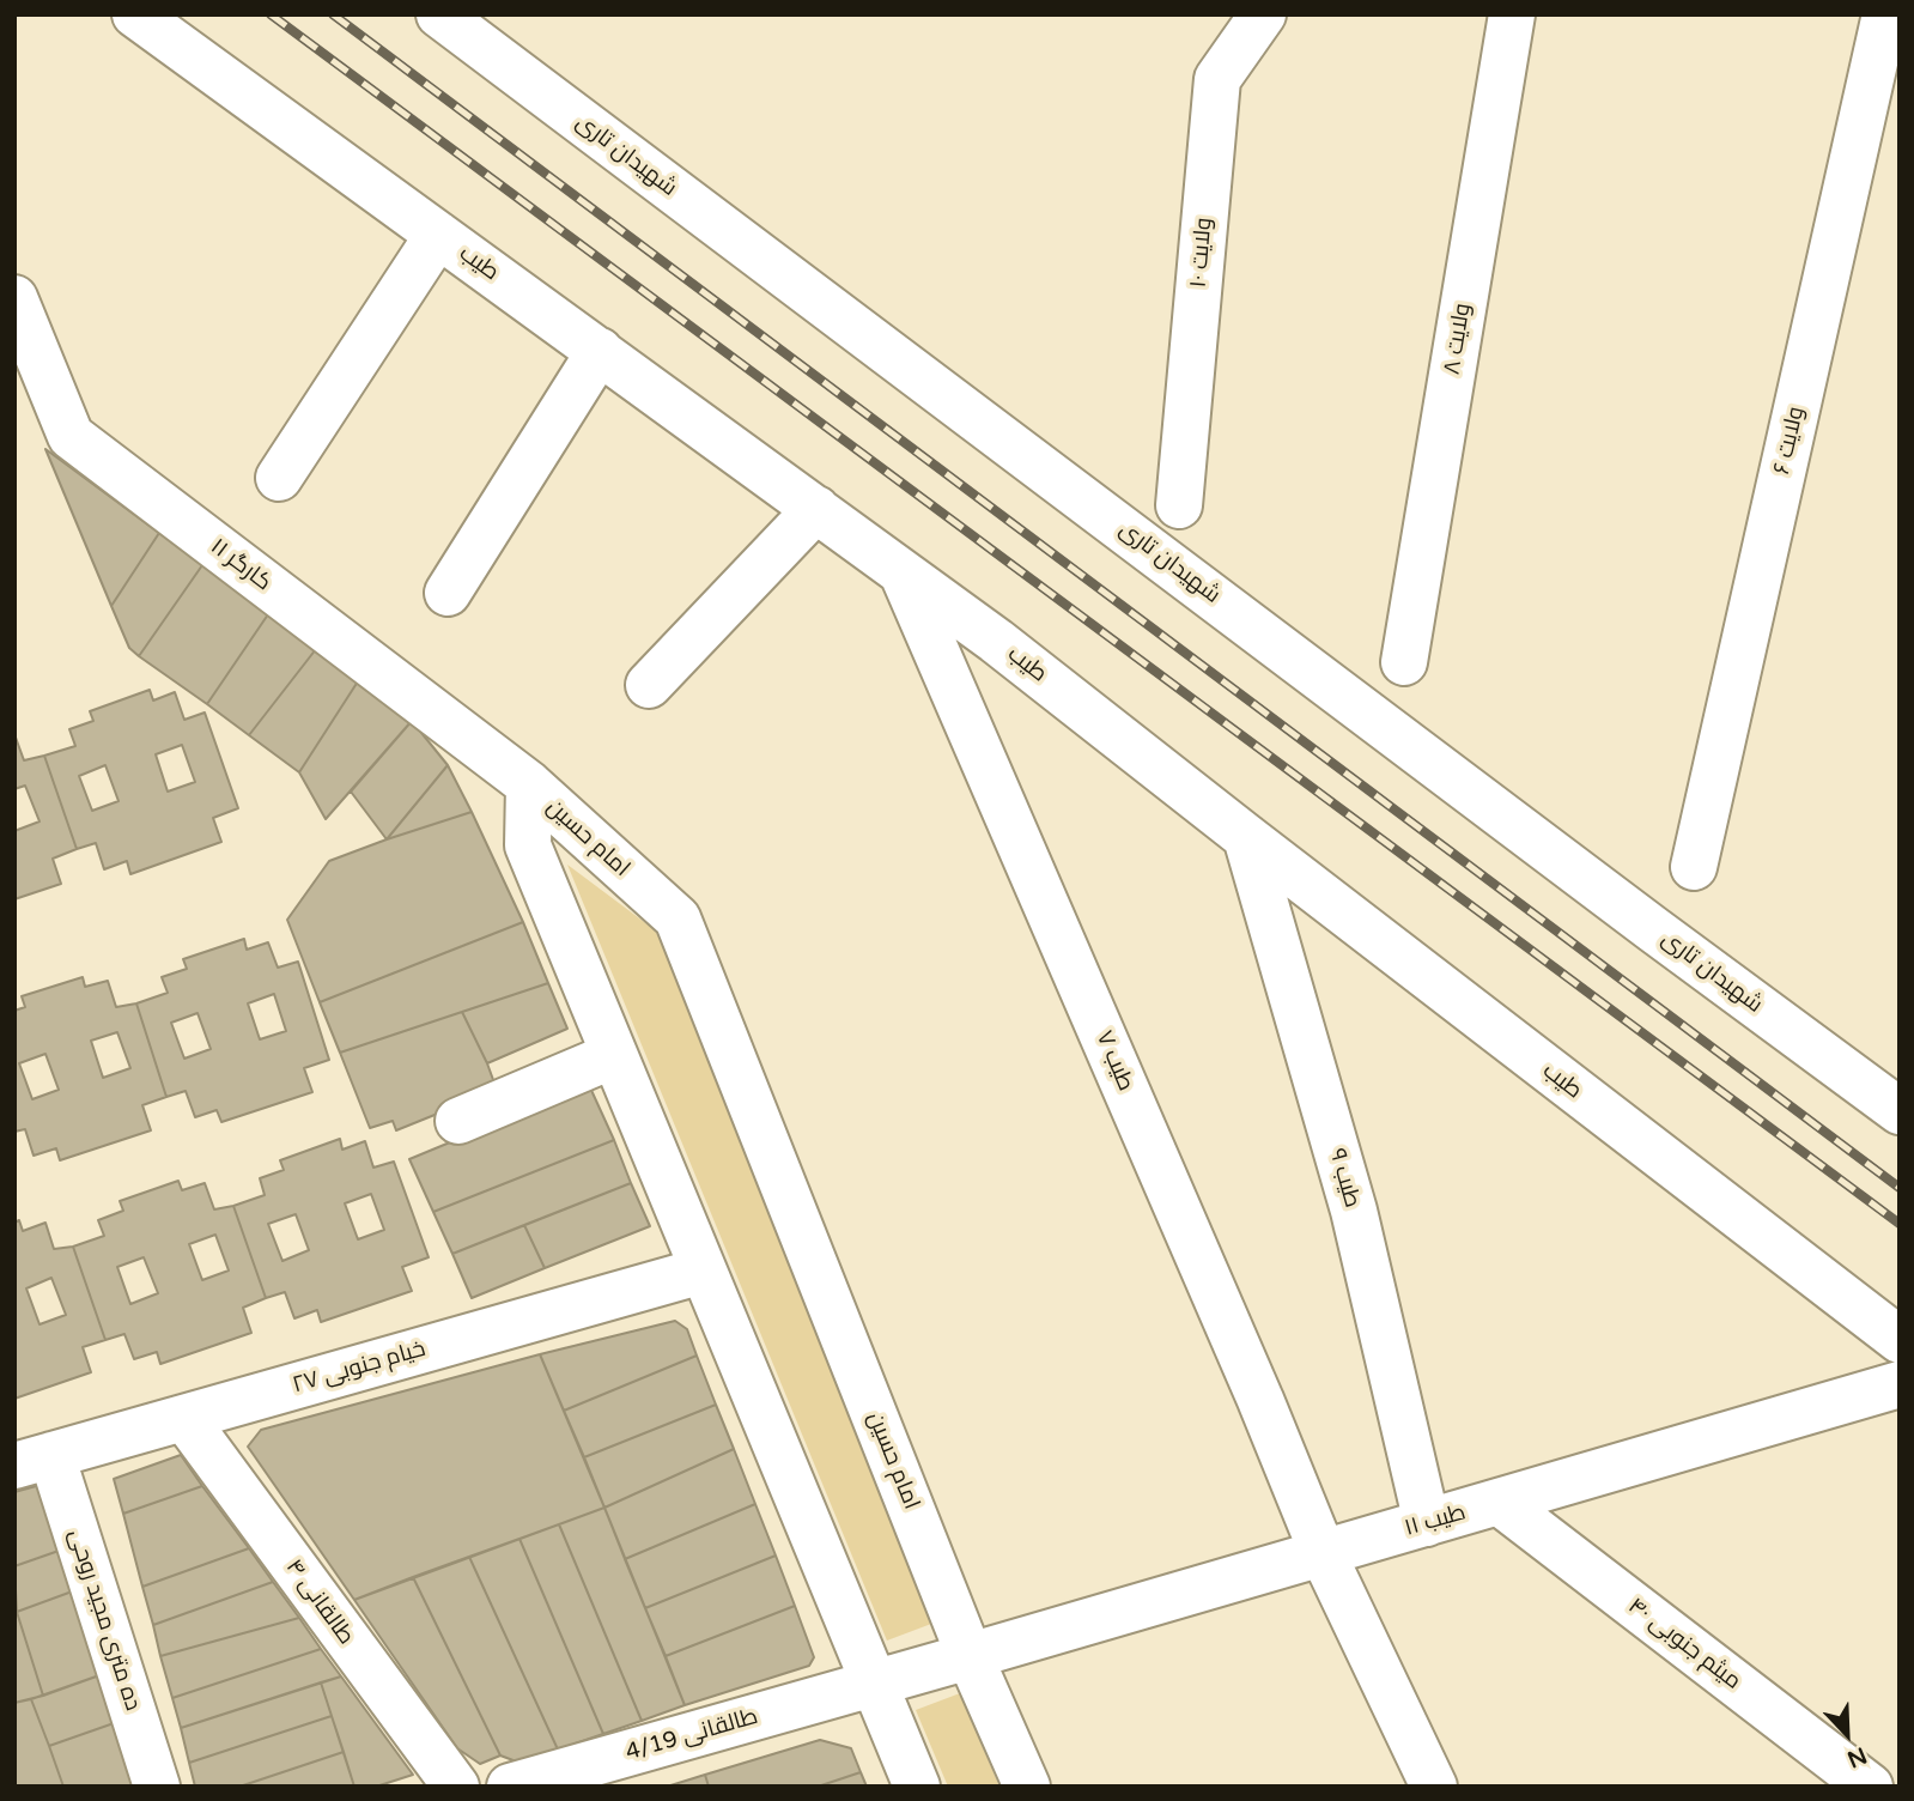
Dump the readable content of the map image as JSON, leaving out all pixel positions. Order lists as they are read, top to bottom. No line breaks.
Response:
{"streets":{"street":["شهیدان تاری","ولایت ۱۰","طیب","ولایت ۸","ولایت ۶","کارگر ۱۱","امام حسین","طیب ۷","طیب ۹","خیام جنوبی ۲۷","طیب ۱۱","طالقانی ۴","ده متری مجید روحی","میثم جنوبی ۴۰","طالقانی 4/19"]},"crossings":[["طیب","طیب ۷"],["طیب","طیب ۹"],["کارگر ۱۱","امام حسین"],["امام حسین","خیام جنوبی ۲۷"],["امام حسین","طیب ۱۱"],["امام حسین","طالقانی 4/19"],["طیب ۷","طیب ۱۱"],["طیب ۹","طیب ۱۱"],["خیام جنوبی ۲۷","طالقانی ۴"],["خیام جنوبی ۲۷","ده متری مجید روحی"],["طیب ۱۱","میثم جنوبی ۴۰"],["طیب ۱۱","طالقانی 4/19"]],"north":"bottom right"}
